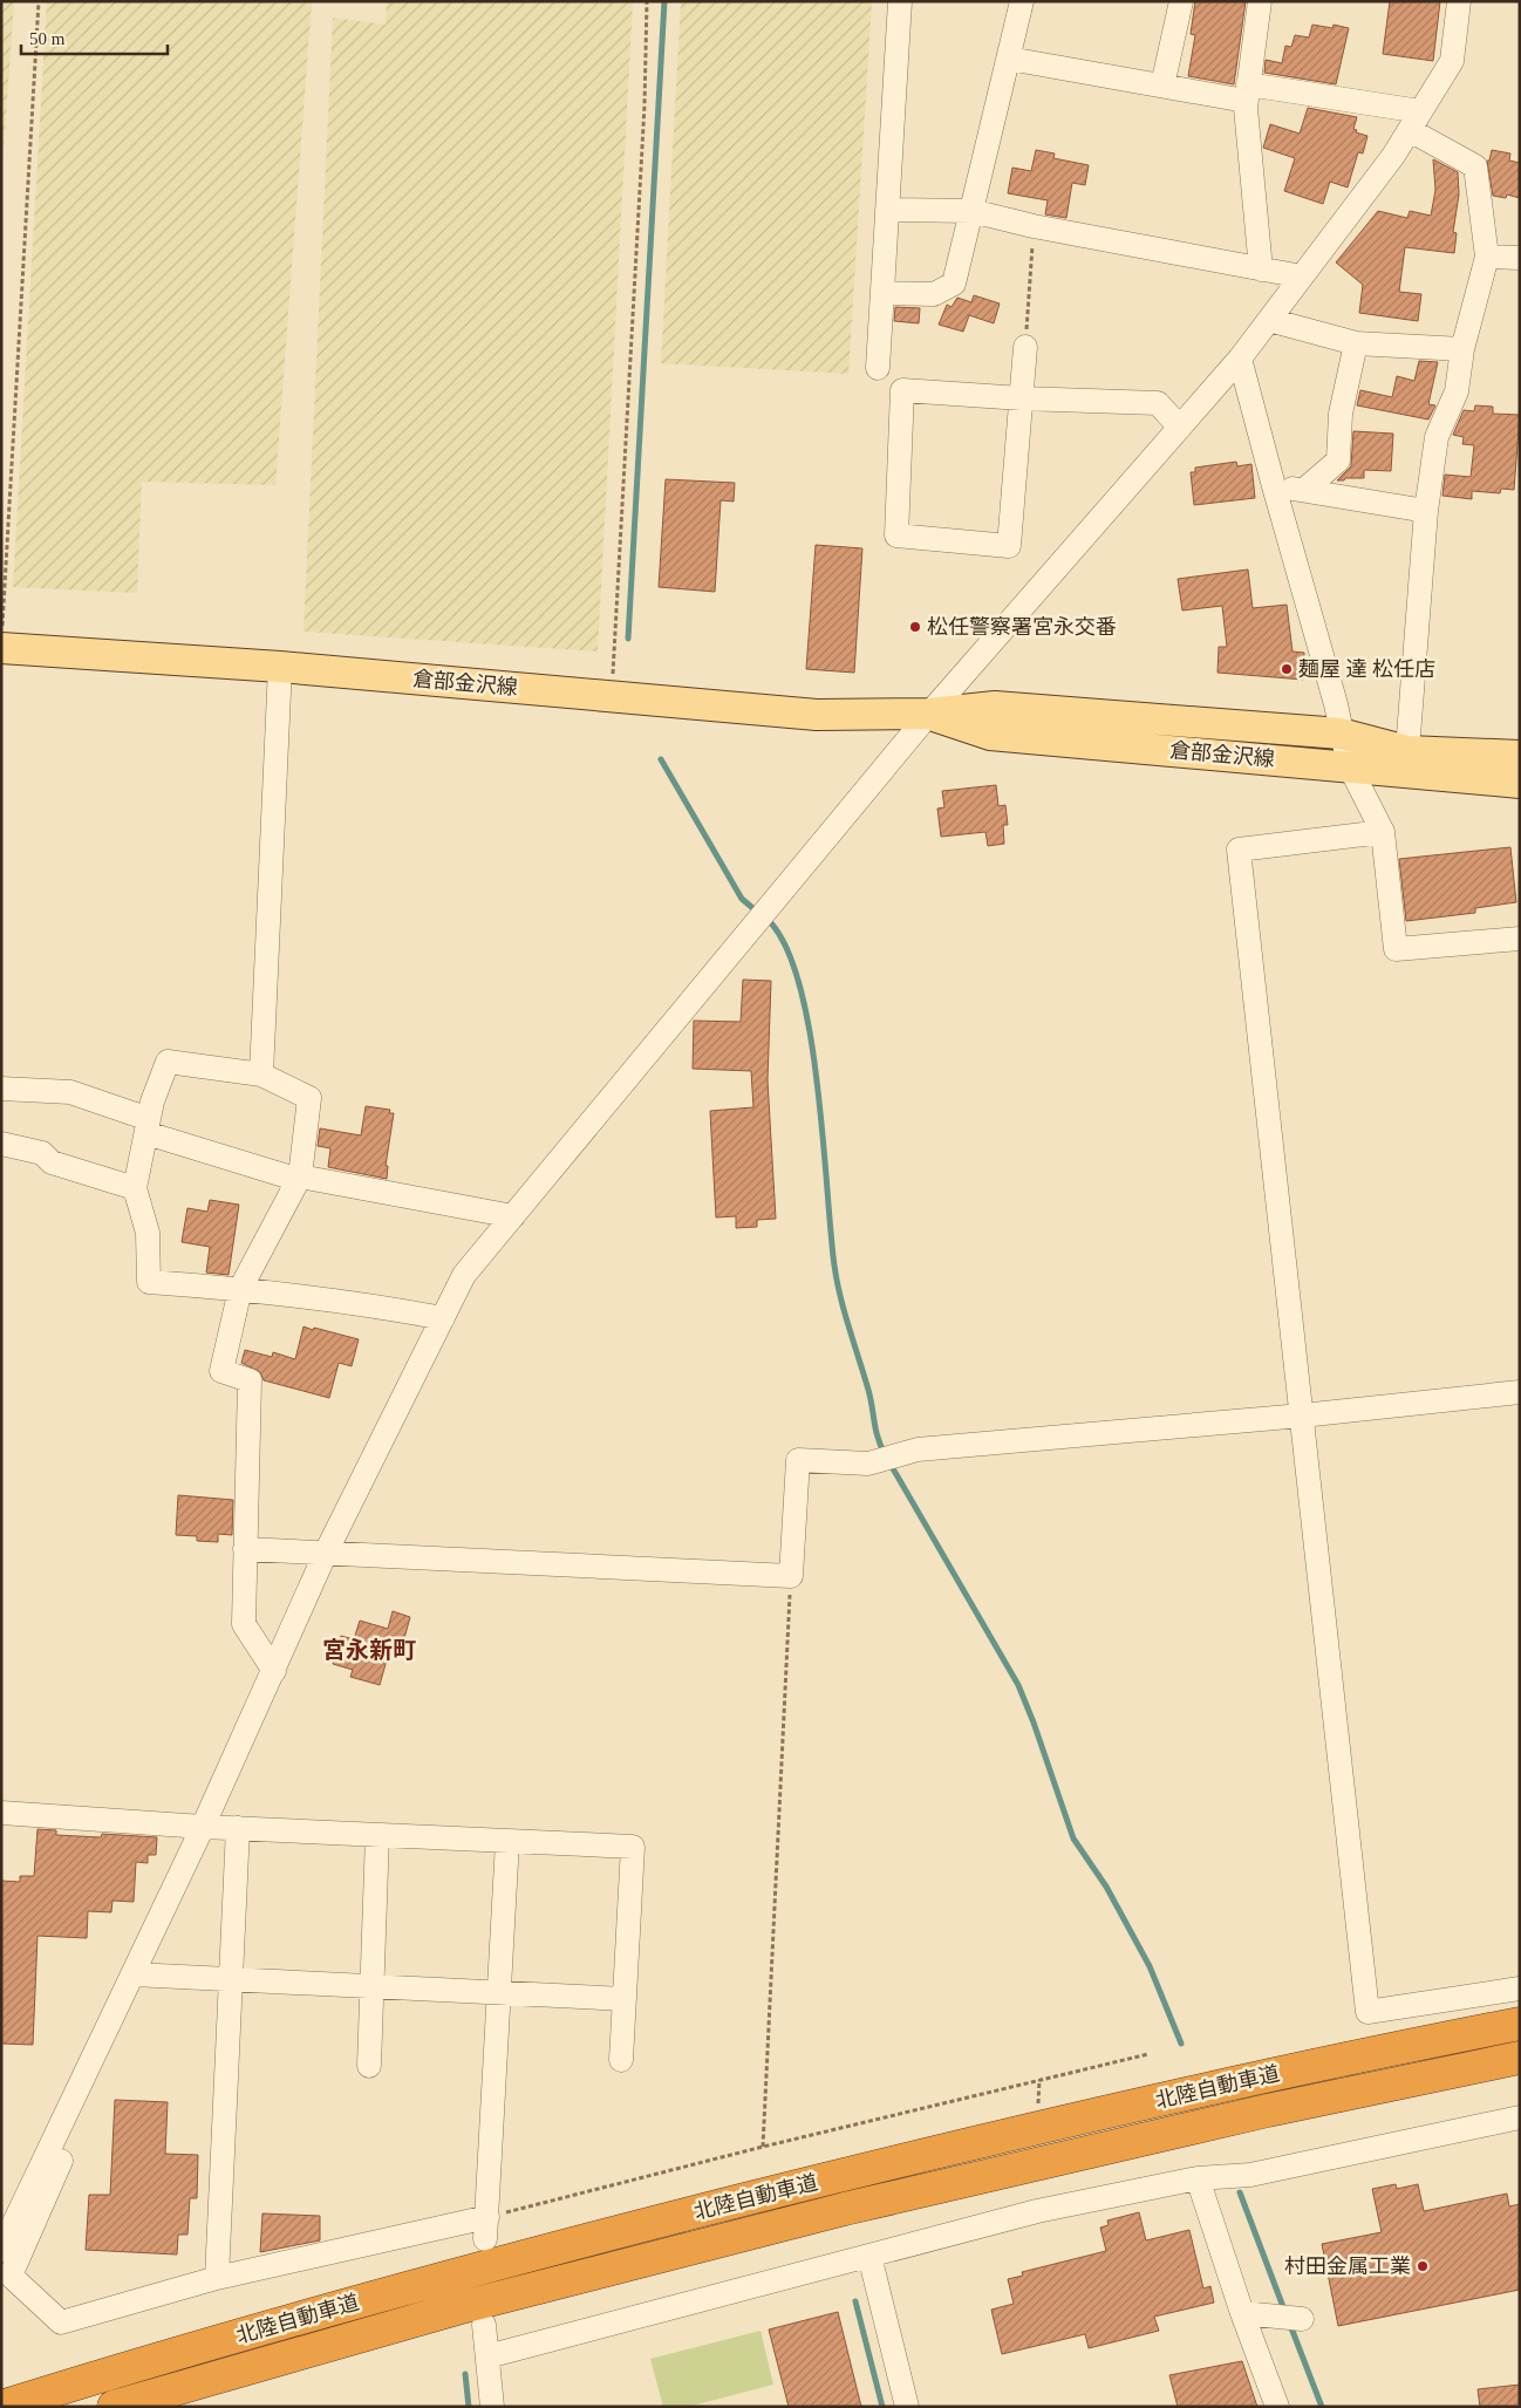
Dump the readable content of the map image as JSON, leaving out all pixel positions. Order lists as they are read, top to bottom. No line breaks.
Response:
{"streets":{"highway":["北陸自動車道"],"main road":["倉部金沢線"]},"districts":["宮永新町"],"places":["松任警察署宮永交番","麺屋 達 松任店","村田金属工業"],"scale_bar":"50 m"}
